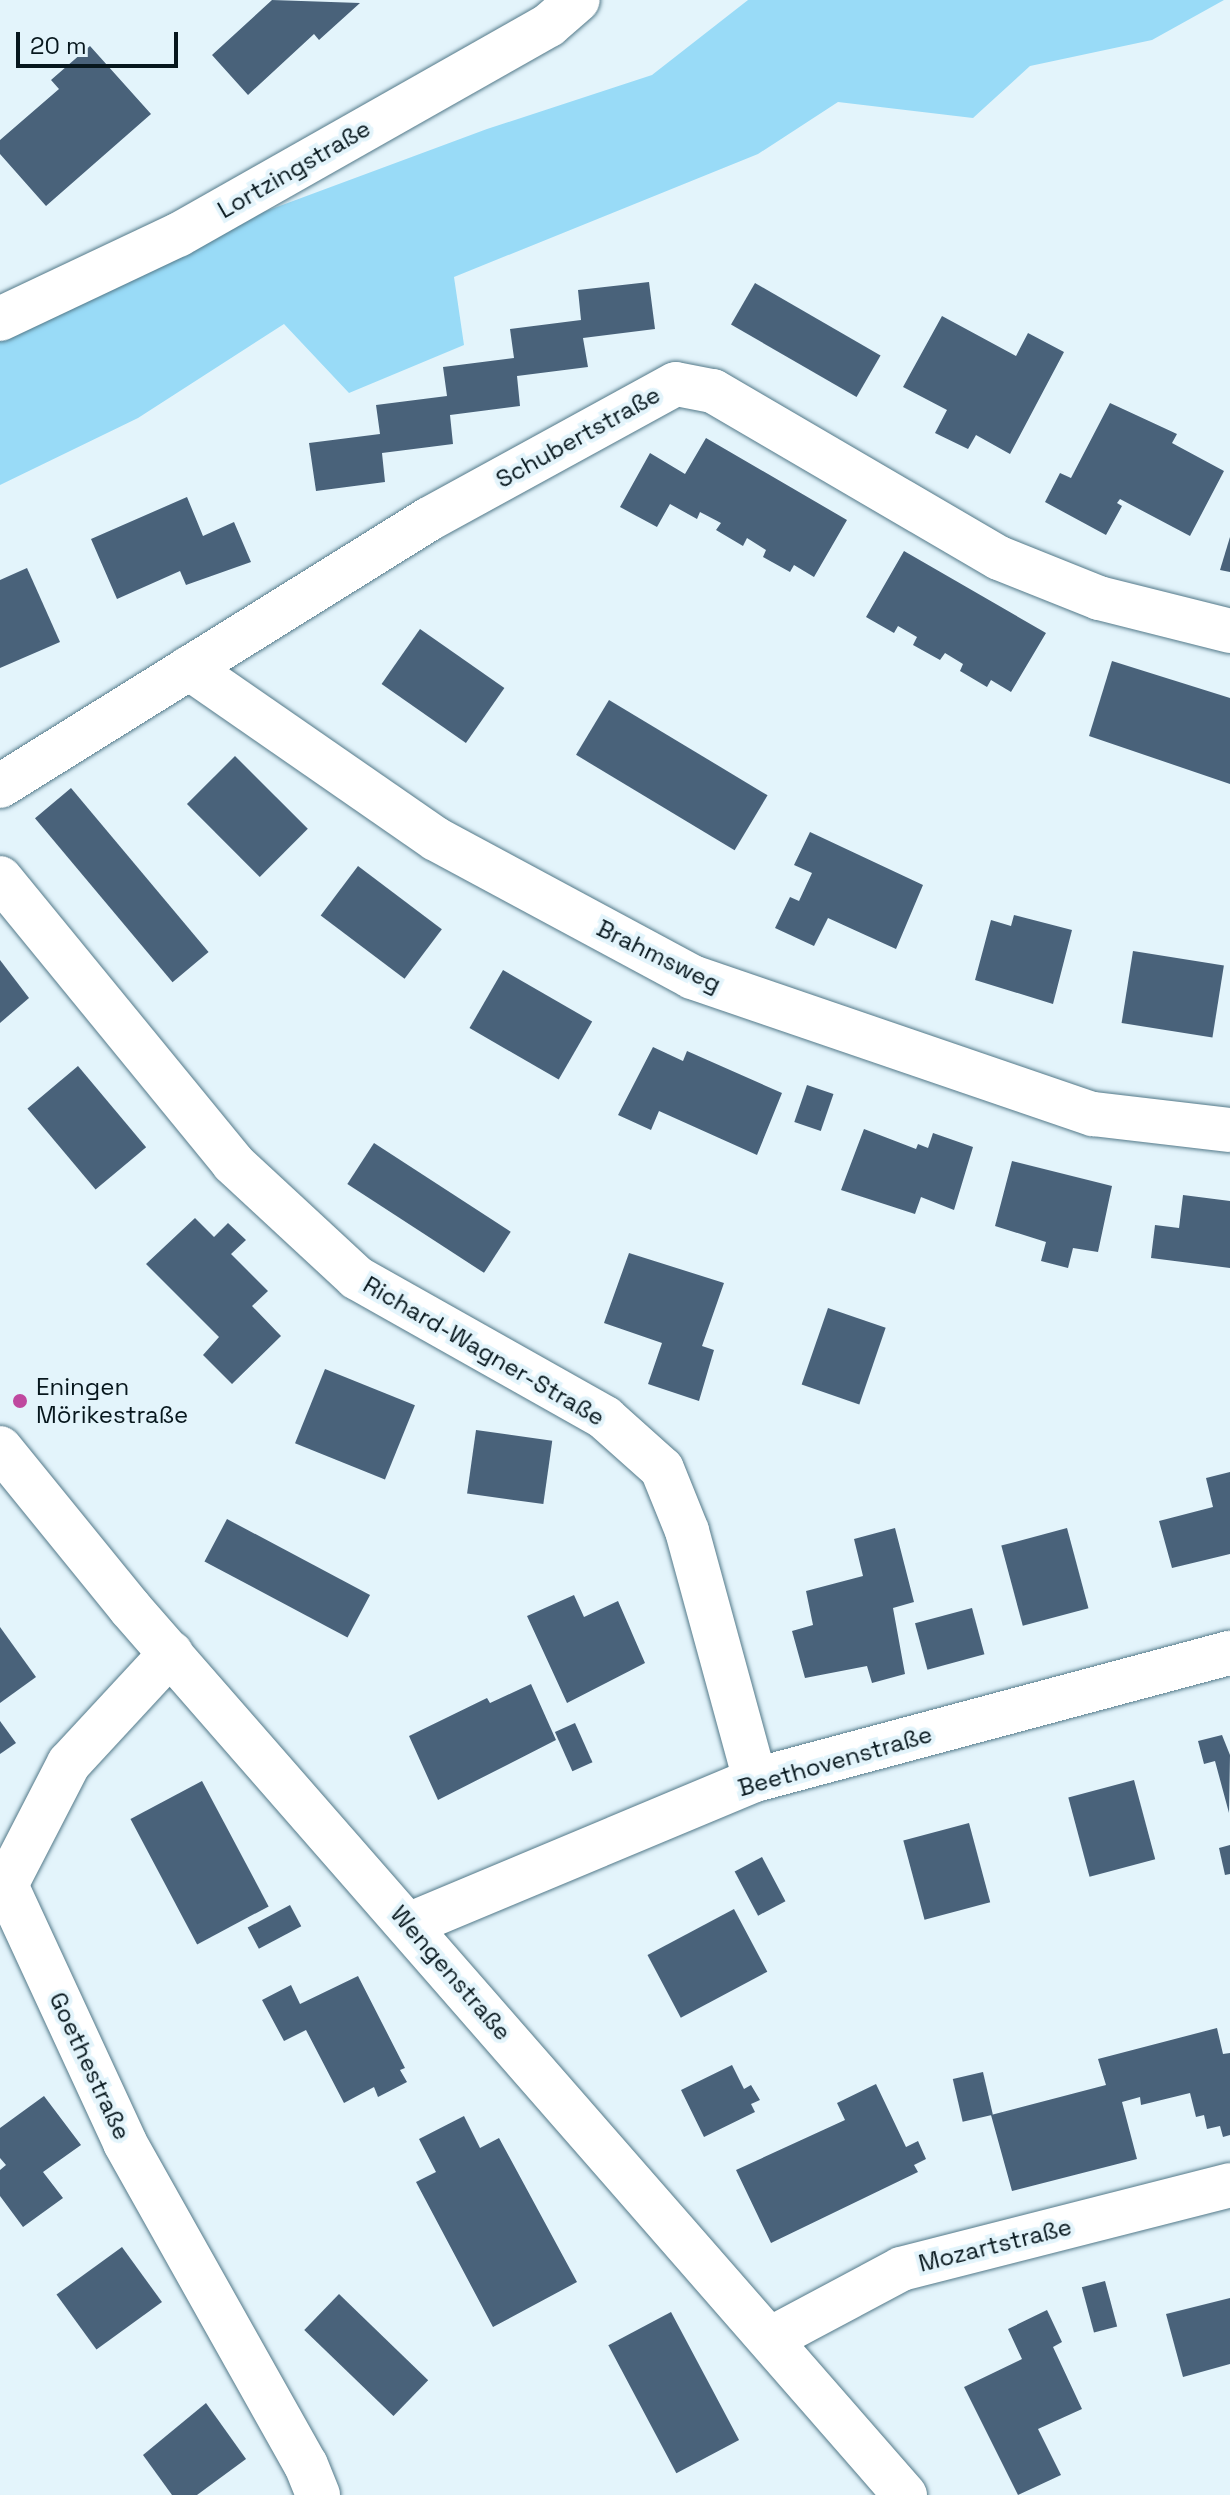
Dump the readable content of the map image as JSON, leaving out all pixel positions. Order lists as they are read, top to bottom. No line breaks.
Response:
{"streets":{"street":["Lortzingstraße","Schubertstraße","Brahmsweg","Richard-Wagner-Straße","Beethovenstraße","Wengenstraße","Goethestraße","Mozartstraße"]},"crossings":[["Schubertstraße","Brahmsweg"],["Richard-Wagner-Straße","Beethovenstraße"],["Beethovenstraße","Wengenstraße"],["Wengenstraße","Goethestraße"],["Wengenstraße","Mozartstraße"]],"places":["Eningen Mörikestraße"],"scale_bar":"20 m"}
